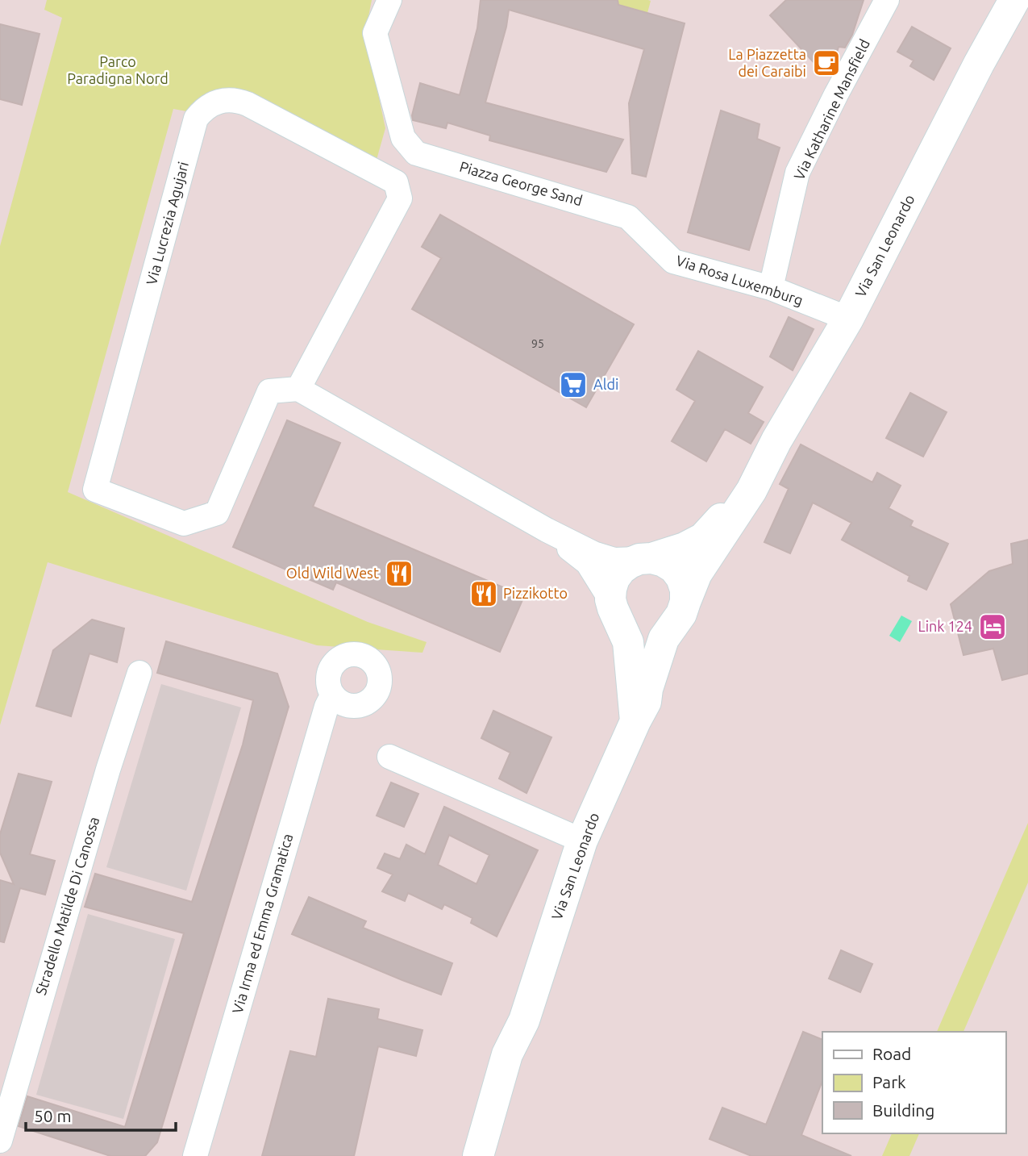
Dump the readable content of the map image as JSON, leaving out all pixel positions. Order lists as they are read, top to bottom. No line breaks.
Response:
{"streets":{"main road":["Via San Leonardo"],"street":["Via Katharine Mansfield","Piazza George Sand","Via Lucrezia Agujari","Via Rosa Luxemburg","Stradello Matilde Di Canossa","Via Irma ed Emma Gramatica"]},"crossings":[["Via Katharine Mansfield","Via Rosa Luxemburg"],["Piazza George Sand","Via Rosa Luxemburg"],["Via San Leonardo","Via Rosa Luxemburg"]],"parks":["Parco Paradigna Nord"],"places":{"cafe":["La Piazzetta dei Caraibi"],"supermarket":["Aldi"],"restaurant":["Old Wild West","Pizzikotto"],"hotel":["Link 124"]},"house_numbers":["95"],"legend":["Road","Park","Building"],"scale_bar":"50 m"}
